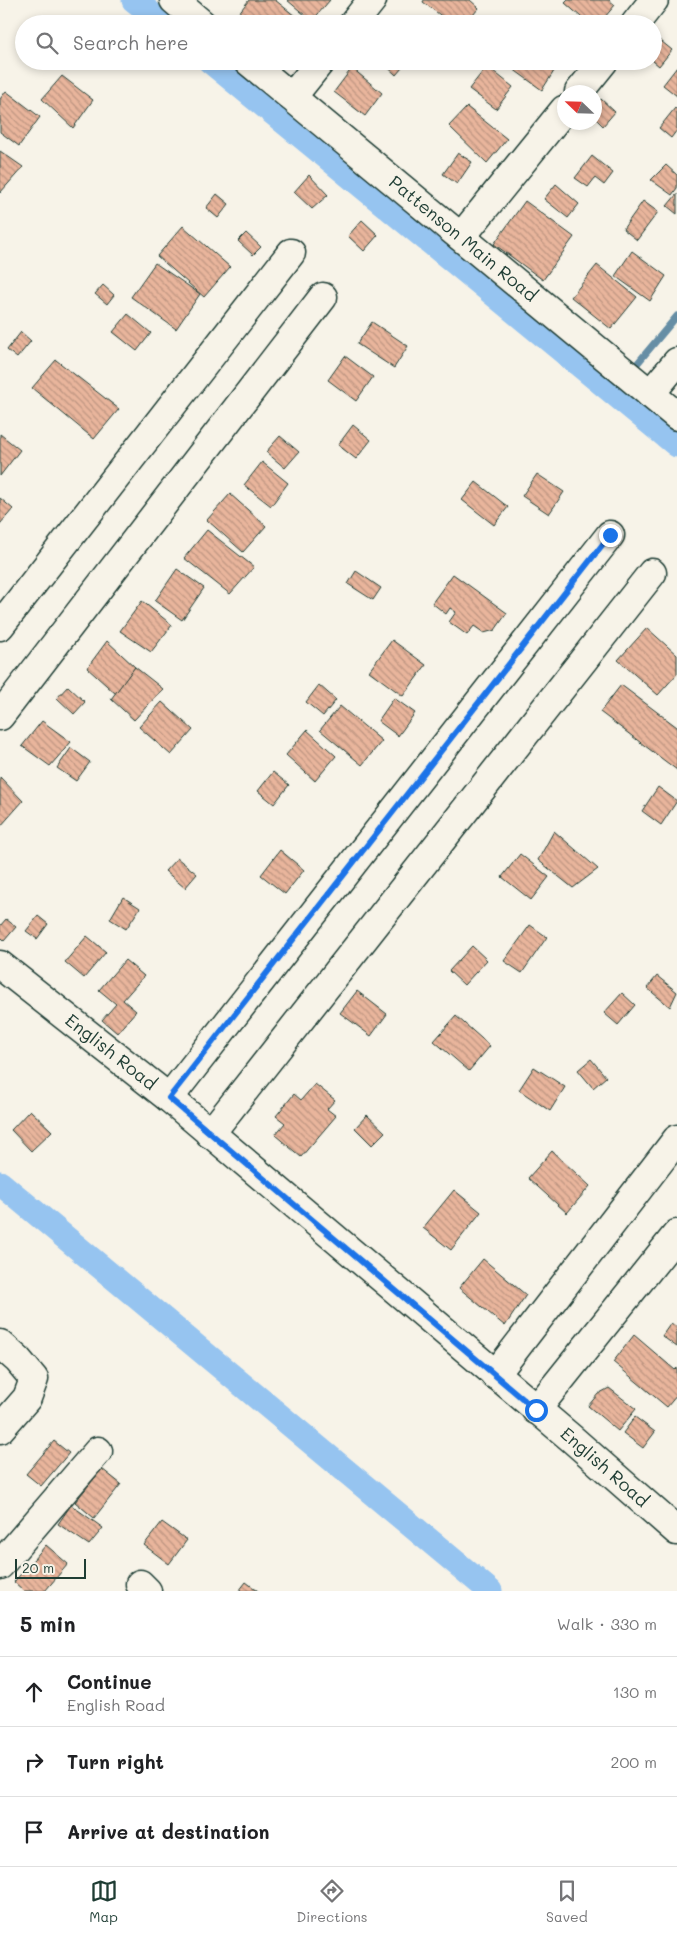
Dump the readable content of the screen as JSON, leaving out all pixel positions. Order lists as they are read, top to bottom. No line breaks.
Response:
{"streets":{"street":["Pattenson Main Road","English Road"]},"scale_bar":"20 m","north":"top left","page":{"search":"Search here","scale":"20 m","heading":["5 min","Walk · 330 m"],"list":[["Continue","English Road","130 m"],["Turn right","200 m"],"Arrive at destination"],"nav":["Map","Directions","Saved"]}}
